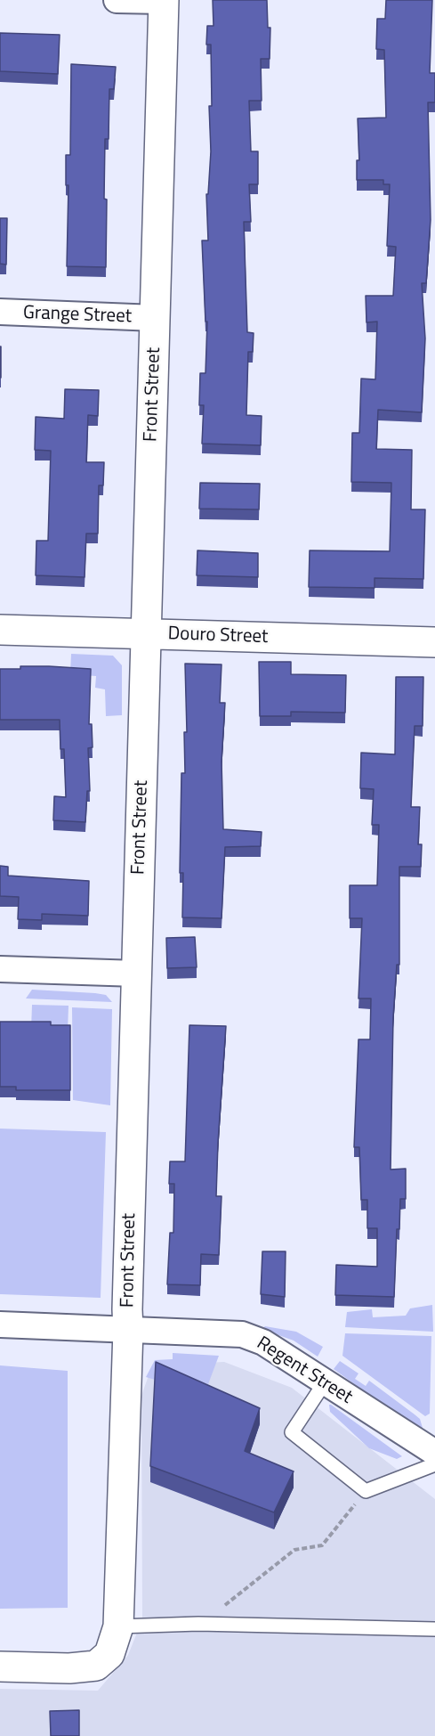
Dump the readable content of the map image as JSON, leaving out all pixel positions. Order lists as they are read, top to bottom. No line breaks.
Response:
{"streets":{"street":["Grange Street","Front Street","Douro Street","Regent Street"]},"crossings":[["Grange Street","Front Street"],["Front Street","Douro Street"],["Front Street","Regent Street"]]}
